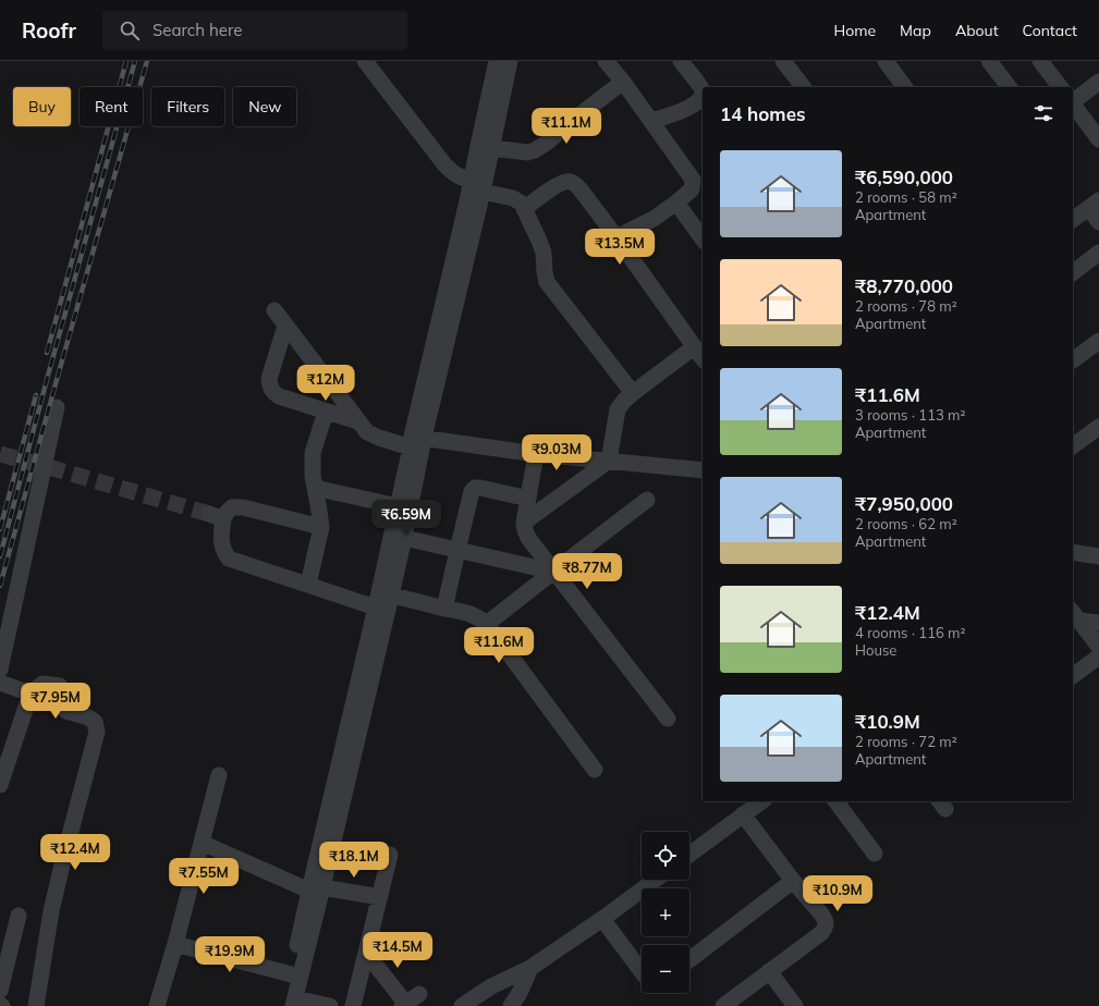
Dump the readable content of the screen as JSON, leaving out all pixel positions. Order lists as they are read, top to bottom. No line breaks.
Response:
{"page":{"header":"Roofr","search":"Search here","nav":["Home","Map","About","Contact"],"chip":["Buy","Rent","Filters","New"],"heading":"14 homes","price":["₹11.1M","₹13.5M","₹12M","₹9.03M","₹6.59M","₹8.77M","₹11.6M","₹7.95M","₹12.4M","₹18.1M","₹7.55M","₹10.9M","₹14.5M","₹19.9M"],"list":[{"name":"₹6,590,000","note":"2 rooms · 58 m² · Apartment"},{"name":"₹8,770,000","note":"2 rooms · 78 m² · Apartment"},{"name":"₹11.6M","note":"3 rooms · 113 m² · Apartment"},{"name":"₹7,950,000","note":"2 rooms · 62 m² · Apartment"},{"name":"₹12.4M","note":"4 rooms · 116 m² · House"},{"name":"₹10.9M","note":"2 rooms · 72 m² · Apartment"}],"map_buttons":["+","−"]}}
